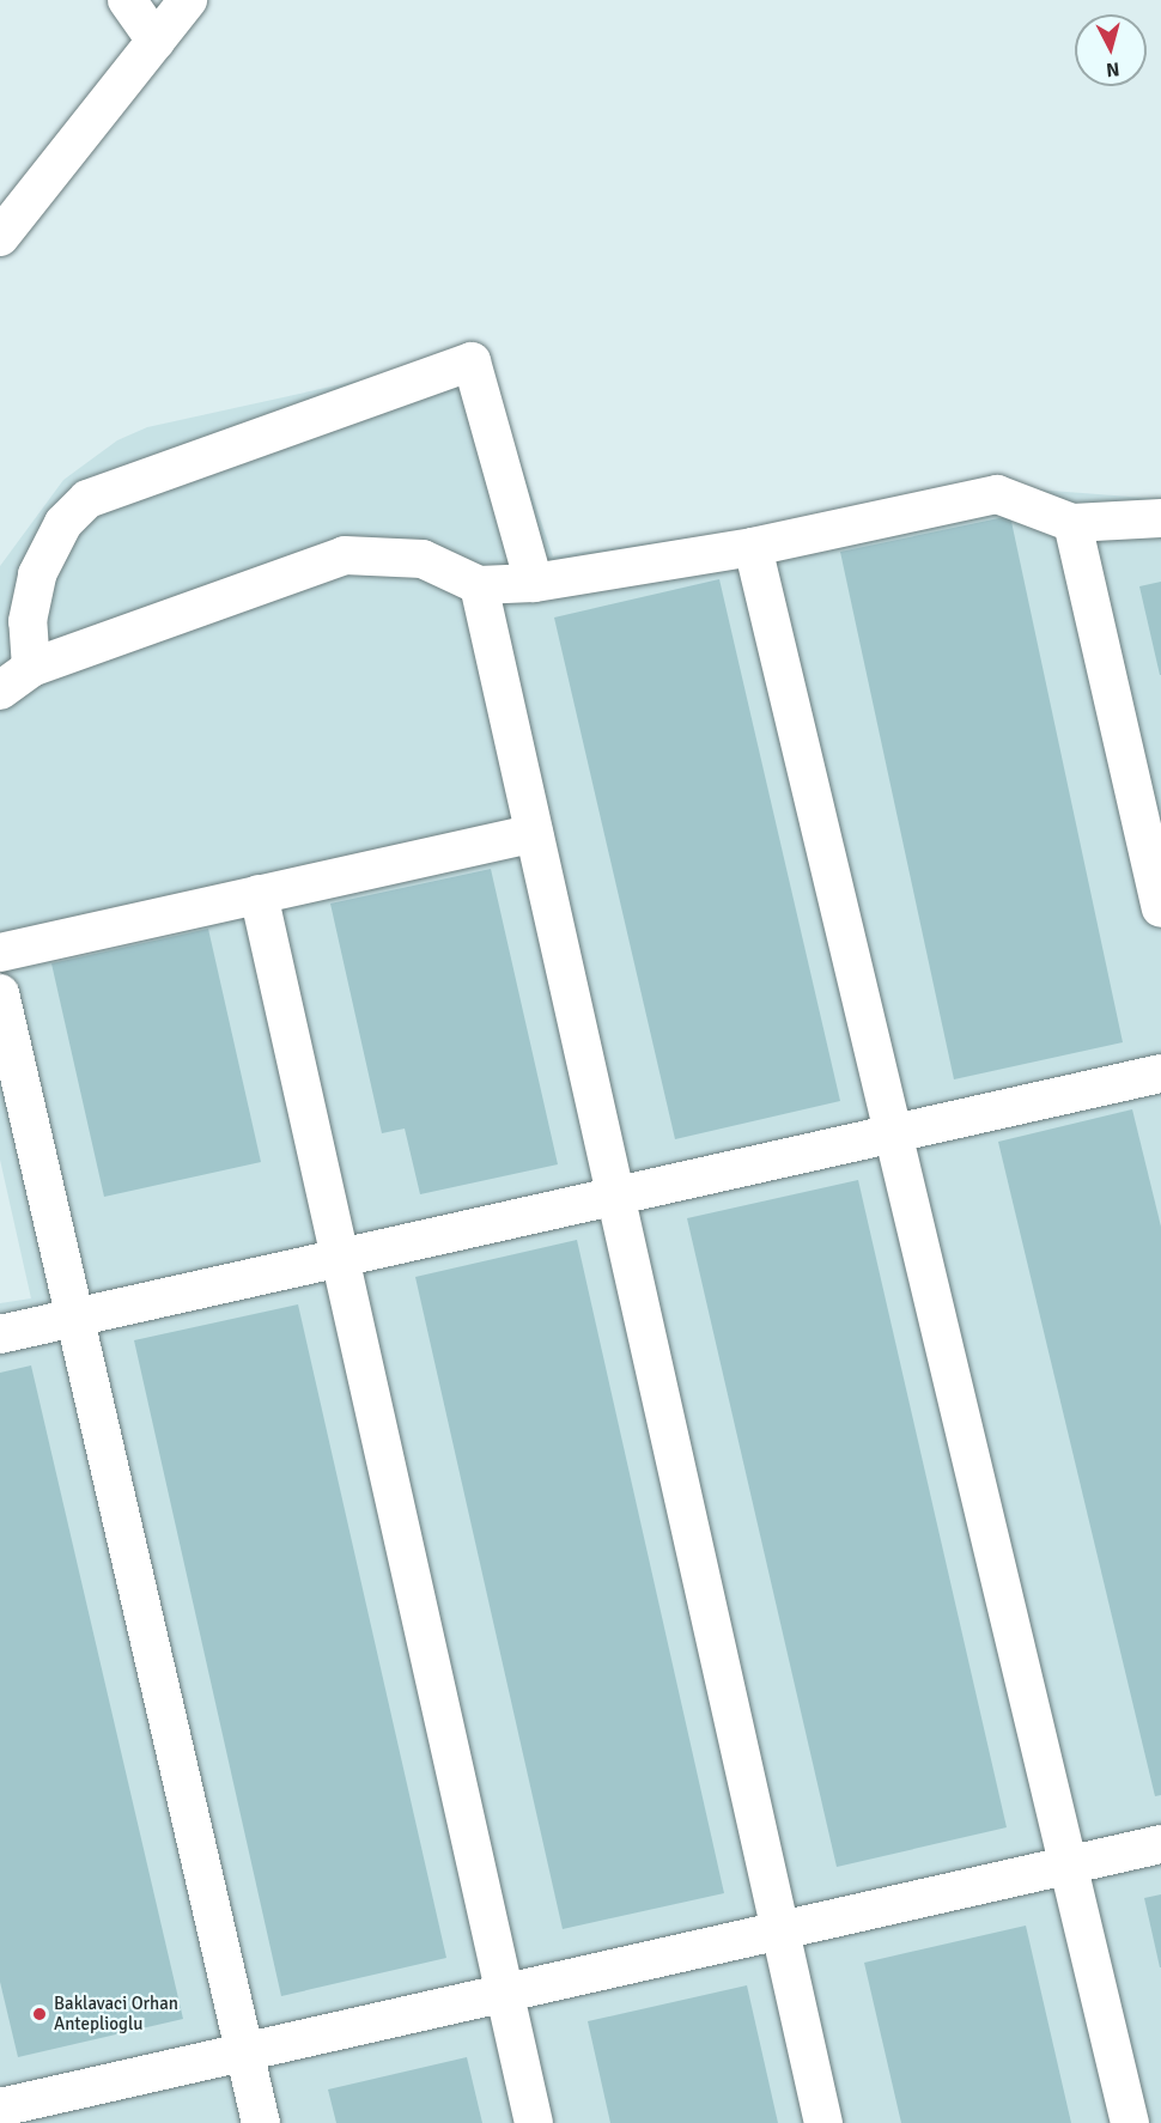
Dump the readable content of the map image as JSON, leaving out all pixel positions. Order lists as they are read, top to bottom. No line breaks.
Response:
{"places":["Baklavaci Orhan Anteplioglu"],"north":"bottom"}
